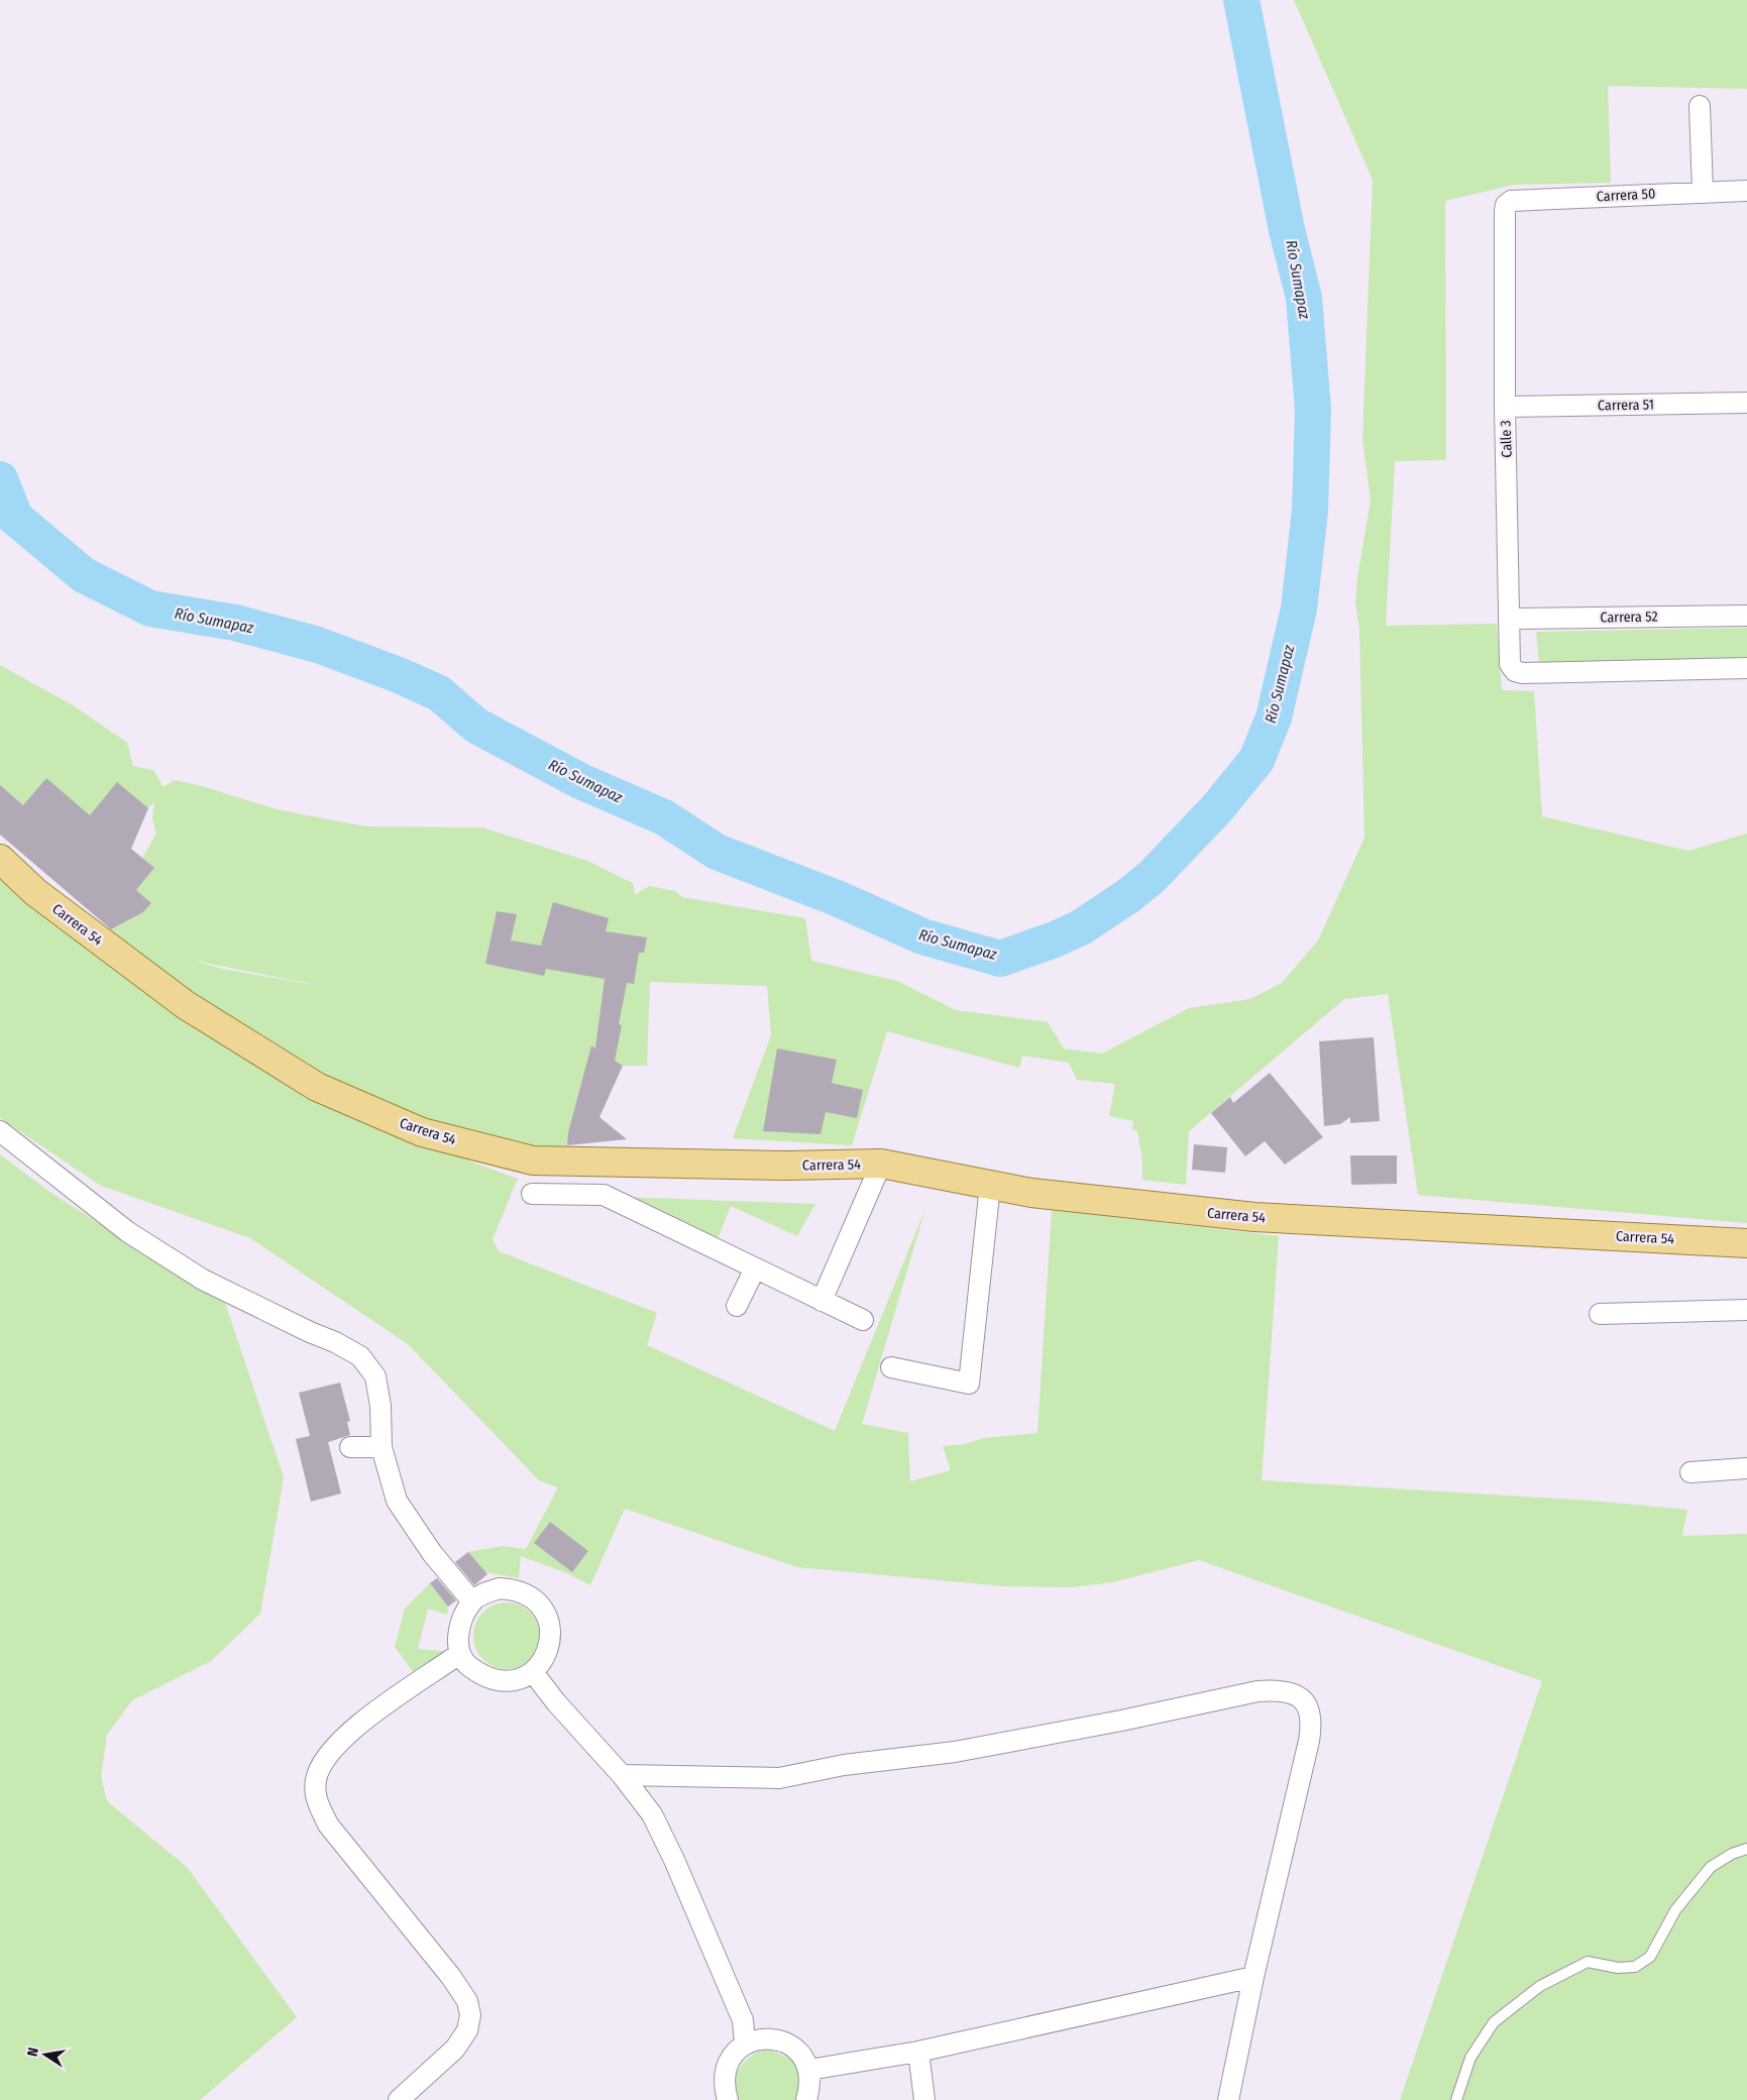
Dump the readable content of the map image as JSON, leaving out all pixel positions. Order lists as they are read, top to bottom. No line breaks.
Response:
{"streets":{"main road":["Carrera 54"],"street":["Carrera 50","Carrera 51","Calle 3","Carrera 52"]},"crossings":[["Carrera 50","Calle 3"],["Carrera 51","Calle 3"],["Calle 3","Carrera 52"]],"water":["Río Sumapaz"],"north":"left"}
